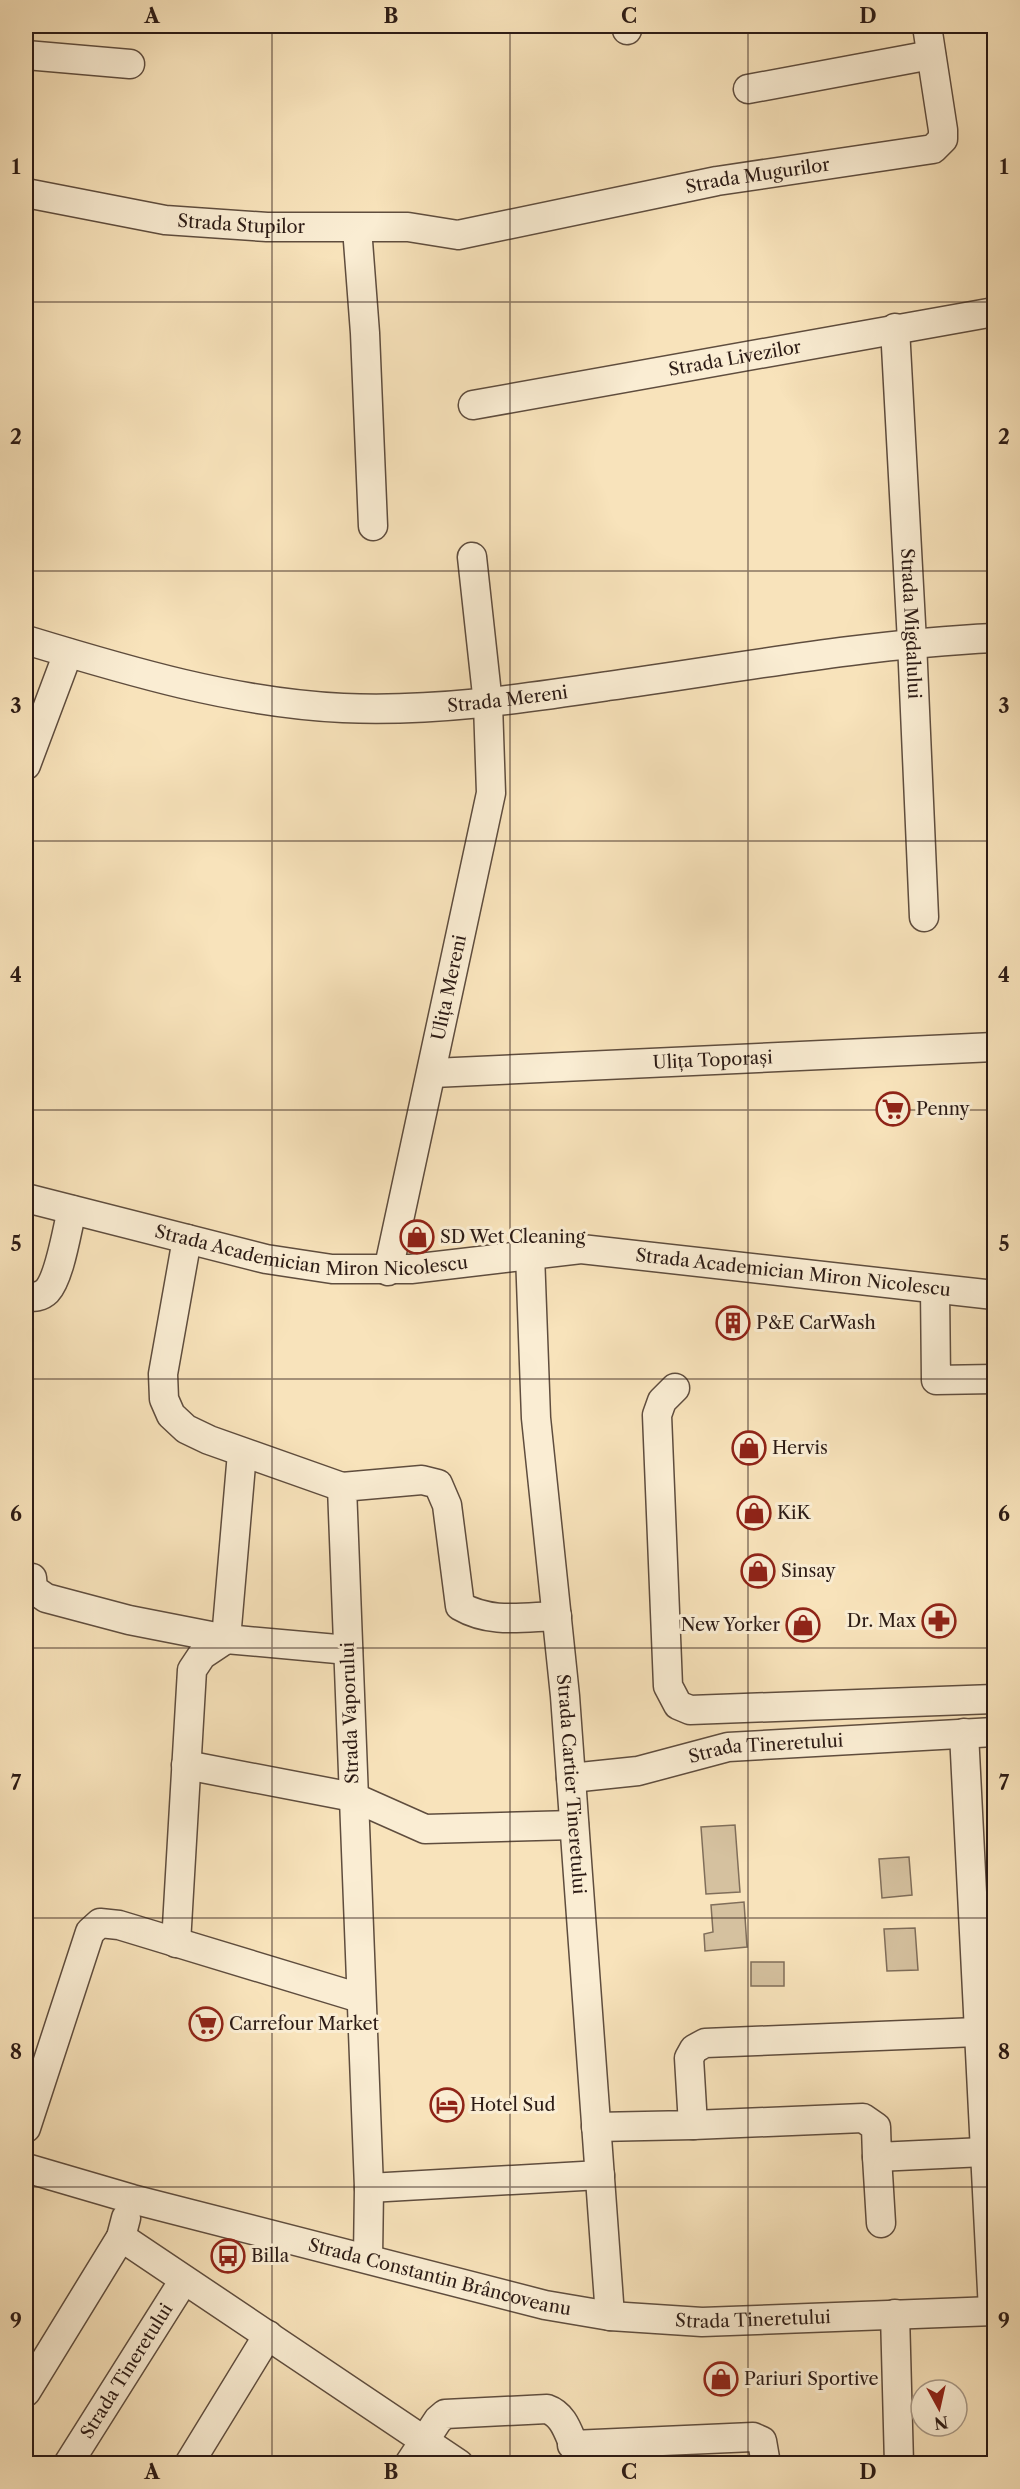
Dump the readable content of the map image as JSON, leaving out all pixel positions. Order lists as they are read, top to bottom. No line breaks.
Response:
{"streets":{"street":["Strada Mugurilor","Strada Stupilor","Strada Livezilor","Strada Migdalului","Strada Mereni","Ulița Mereni","Ulița Toporași","Strada Academician Miron Nicolescu","Strada Vaporului","Strada Tineretului","Strada Cartier Tineretului","Strada Constantin Brâncoveanu"]},"crossings":[["Strada Mugurilor","Strada Stupilor"],["Strada Livezilor","Strada Migdalului"],["Strada Migdalului","Strada Mereni"],["Strada Mereni","Ulița Mereni"],["Ulița Mereni","Ulița Toporași"],["Ulița Mereni","Strada Academician Miron Nicolescu"],["Strada Academician Miron Nicolescu","Strada Cartier Tineretului"],["Strada Vaporului","Strada Constantin Brâncoveanu"],["Strada Tineretului","Strada Cartier Tineretului"],["Strada Tineretului","Strada Constantin Brâncoveanu"],["Strada Cartier Tineretului","Strada Constantin Brâncoveanu"]],"places":{"supermarket":["Penny","Carrefour Market"],"shop":["SD Wet Cleaning","Hervis","KiK","Sinsay","New Yorker","Pariuri Sportive"],"building":["P&E CarWash"],"pharmacy":["Dr. Max"],"hotel":["Hotel Sud"],"bus stop":["Billa"]},"north":"bottom","grid":{"columns":["A","B","C","D"],"rows":["1","2","3","4","5","6","7","8","9"]}}
